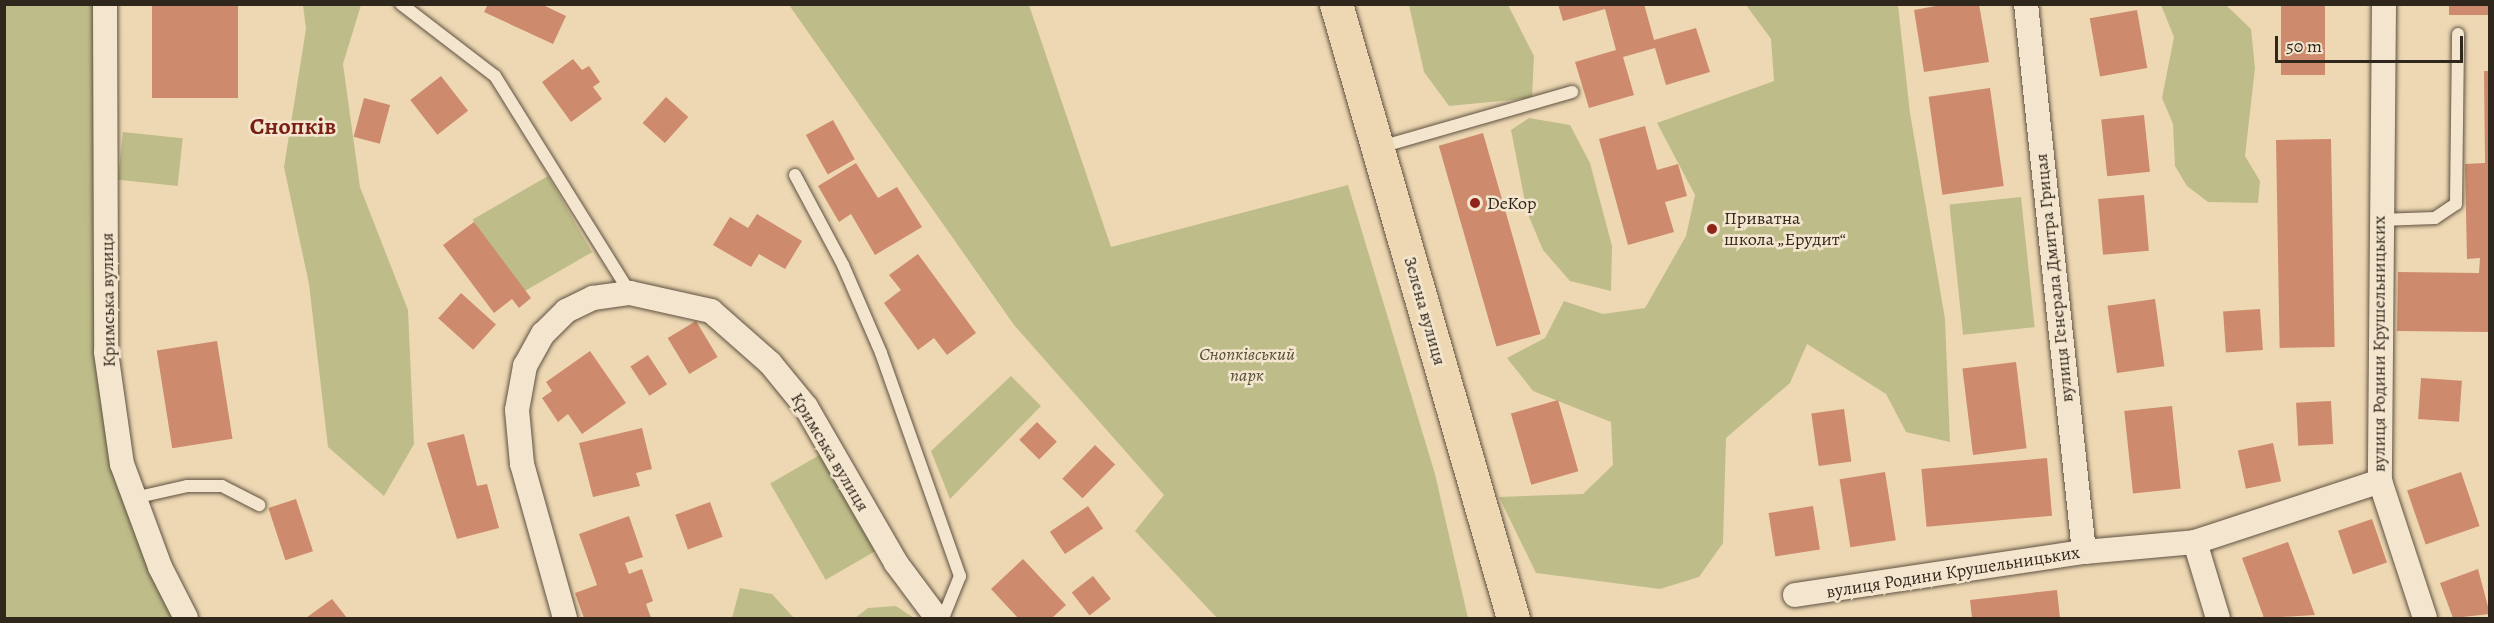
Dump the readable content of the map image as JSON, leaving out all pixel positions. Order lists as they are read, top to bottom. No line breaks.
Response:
{"streets":{"main road":["Зелена вулиця"],"street":["вулиця Генерала Дмитра Грицая","Кримська вулиця","вулиця Родини Крушельницьких"]},"crossings":[["вулиця Генерала Дмитра Грицая","вулиця Родини Крушельницьких"]],"districts":["Снопків"],"parks":["Снопківський парк"],"places":["DeKop","Приватна школа „Ерудит“"],"scale_bar":"50 m"}
